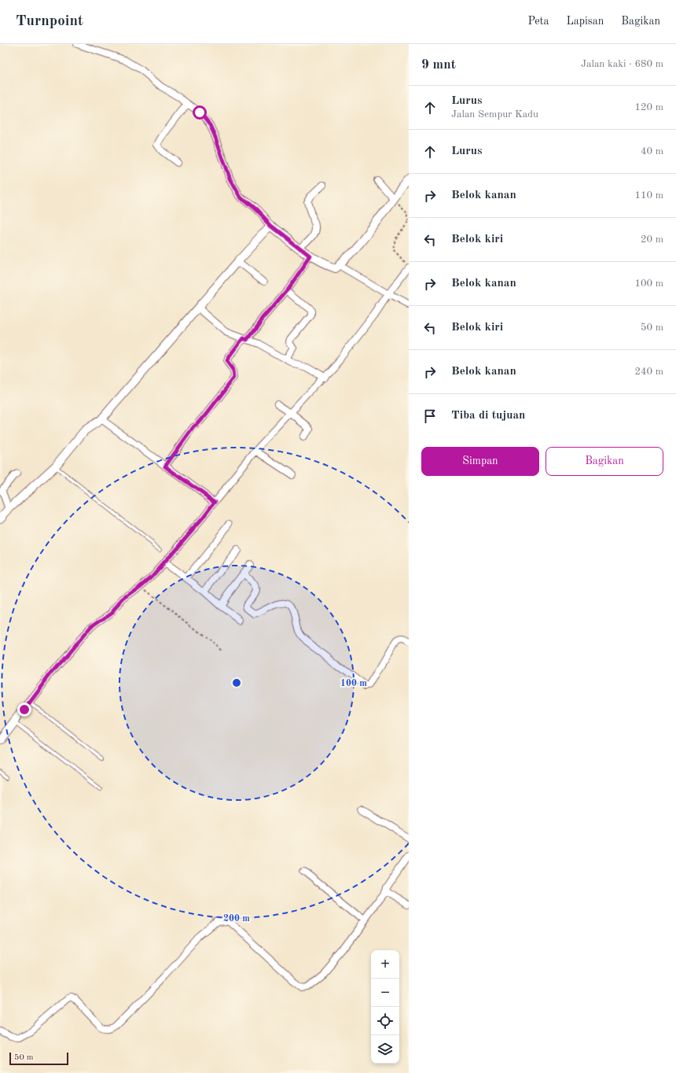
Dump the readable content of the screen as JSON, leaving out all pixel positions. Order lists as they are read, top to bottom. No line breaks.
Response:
{"scale_bar":"50 m","page":{"header":"Turnpoint","nav":["Peta","Lapisan","Bagikan"],"heading":["9 mnt","Jalan kaki · 680 m"],"list":[["Lurus","Jalan Sempur Kadu","120 m"],["Lurus","40 m"],["Belok kanan","110 m"],["Belok kiri","20 m"],["Belok kanan","100 m"],["Belok kiri","50 m"],["Belok kanan","240 m"],"Tiba di tujuan"],"buttons":["Simpan","Bagikan"],"map_buttons":["+","−"],"scale":"50 m"},"rings":["100 m","200 m"]}
